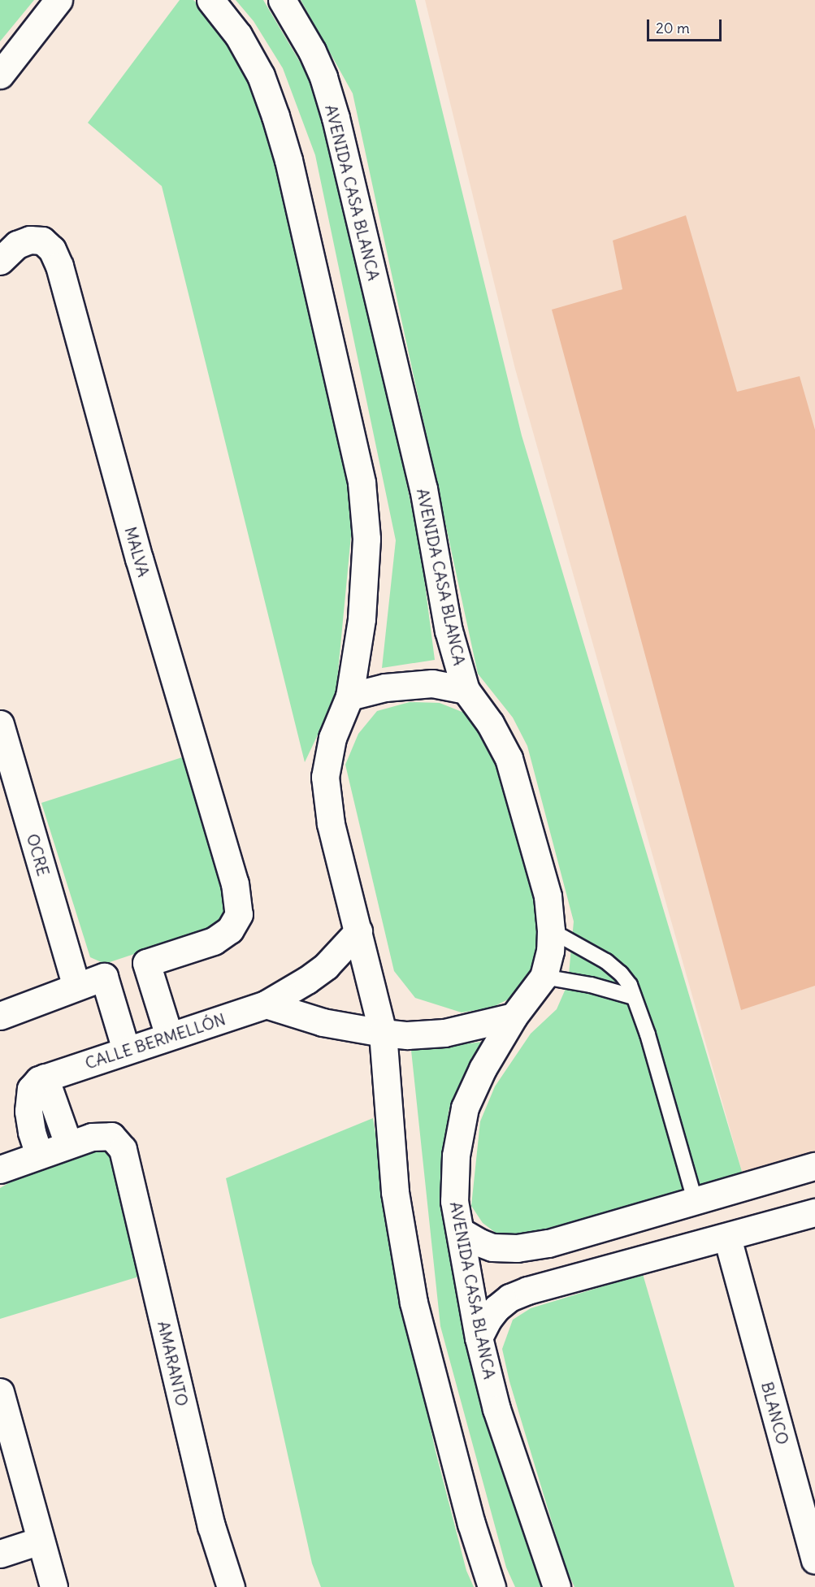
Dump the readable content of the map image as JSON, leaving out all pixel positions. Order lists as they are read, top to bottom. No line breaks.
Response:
{"streets":{"street":["AVENIDA CASA BLANCA","MALVA","OCRE","CALLE BERMELLÓN","AMARANTO","BLANCO"]},"crossings":[["MALVA","CALLE BERMELLÓN"]],"scale_bar":"20 m"}
